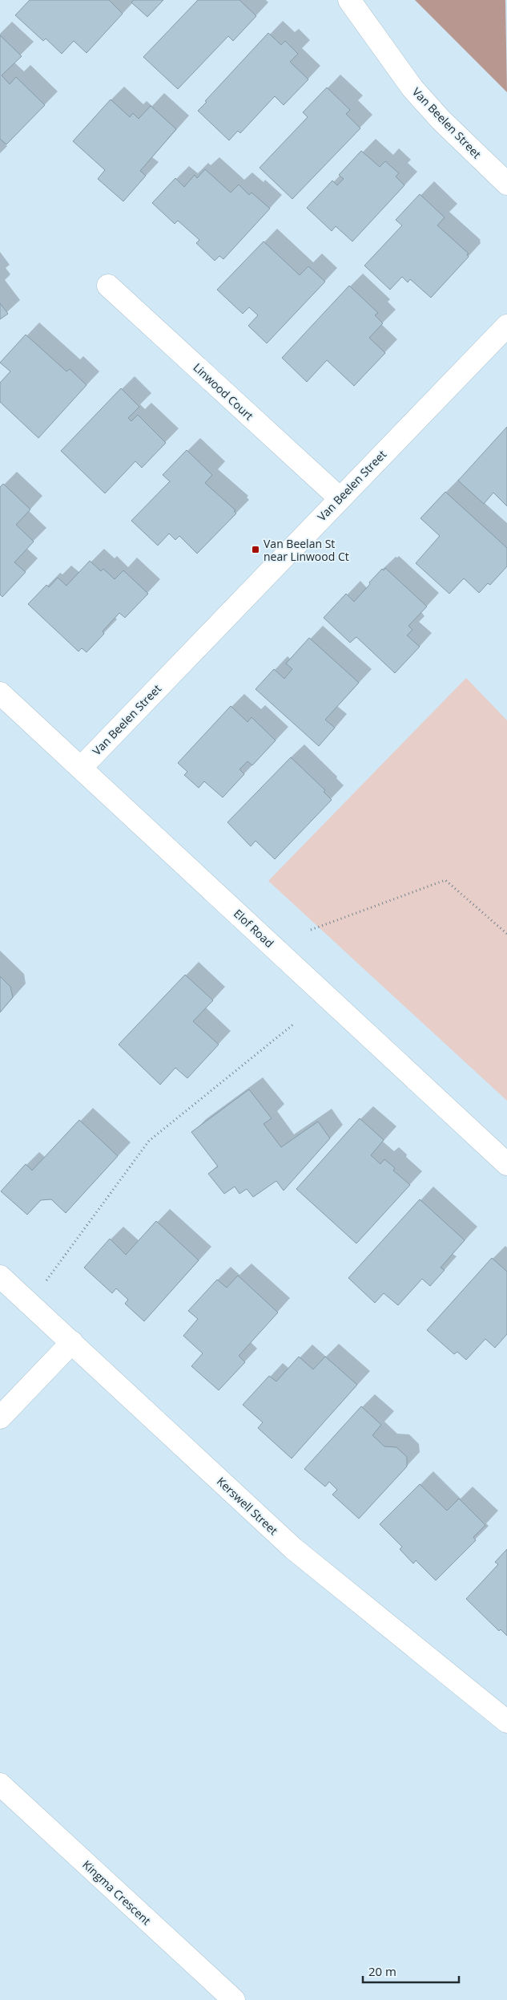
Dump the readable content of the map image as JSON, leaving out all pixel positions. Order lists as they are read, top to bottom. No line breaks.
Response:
{"streets":{"street":["Van Beelen Street","Linwood Court","Elof Road","Kerswell Street","Kingma Crescent"]},"crossings":[["Van Beelen Street","Linwood Court"],["Van Beelen Street","Elof Road"]],"places":{"transit":["Van Beelan St near Linwood Ct"]},"scale_bar":"20 m"}
